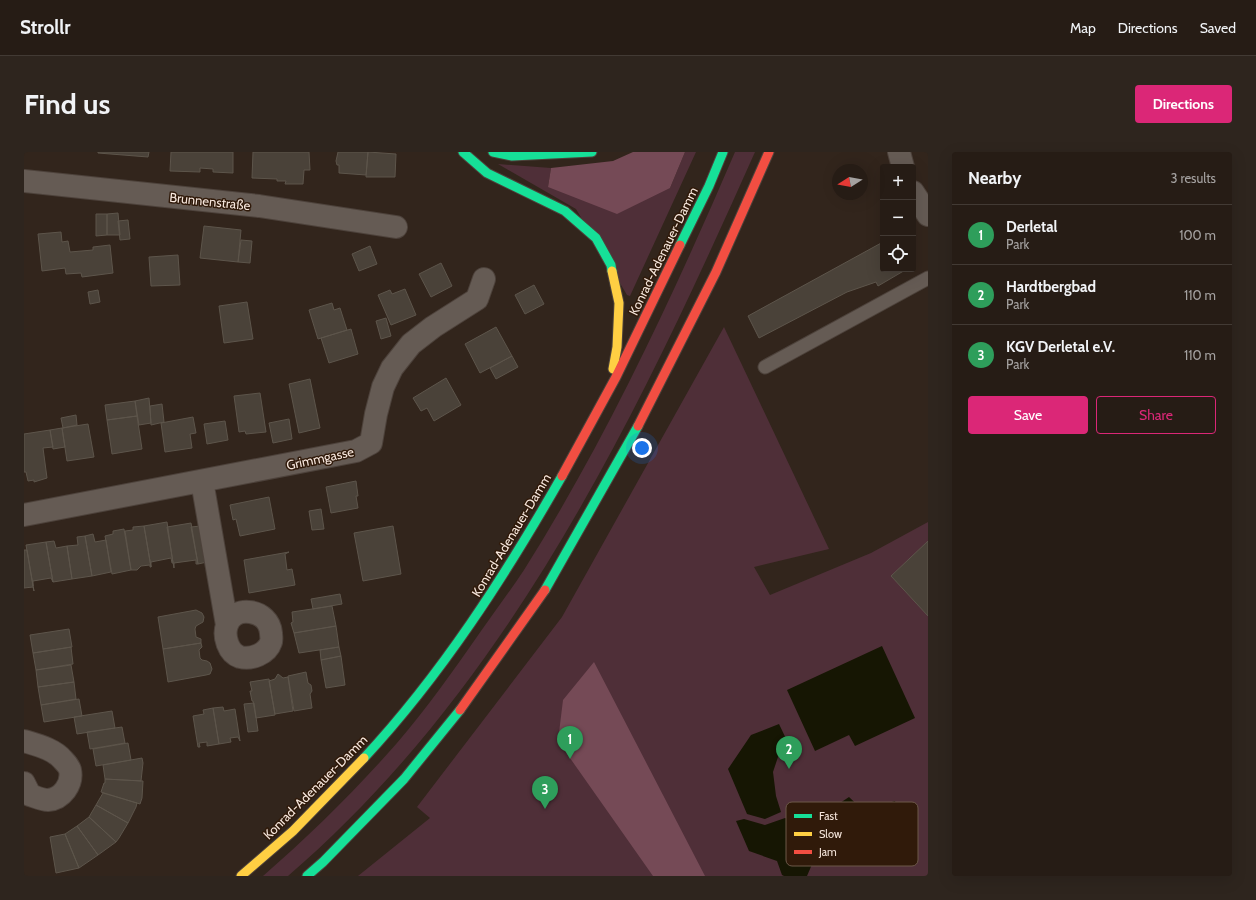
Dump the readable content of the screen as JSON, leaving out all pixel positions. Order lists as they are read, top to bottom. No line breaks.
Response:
{"streets":{"main road":["Konrad-Adenauer-Damm"],"street":["Brunnenstraße","Grimmgasse"]},"legend":["Fast","Slow","Jam"],"north":"left","page":{"header":"Strollr","nav":["Map","Directions","Saved"],"buttons":["Directions",["Save","Share"]],"title":"Find us","heading":["Nearby","3 results"],"map_buttons":["+","−"],"list":[{"mark":"1","name":"Derletal","note":"Park","value":"100 m"},{"mark":"2","name":"Hardtbergbad","note":"Park","value":"110 m"},{"mark":"3","name":"KGV Derletal e.V.","note":"Park","value":"110 m"}],"pins":["1","2","3"]}}
